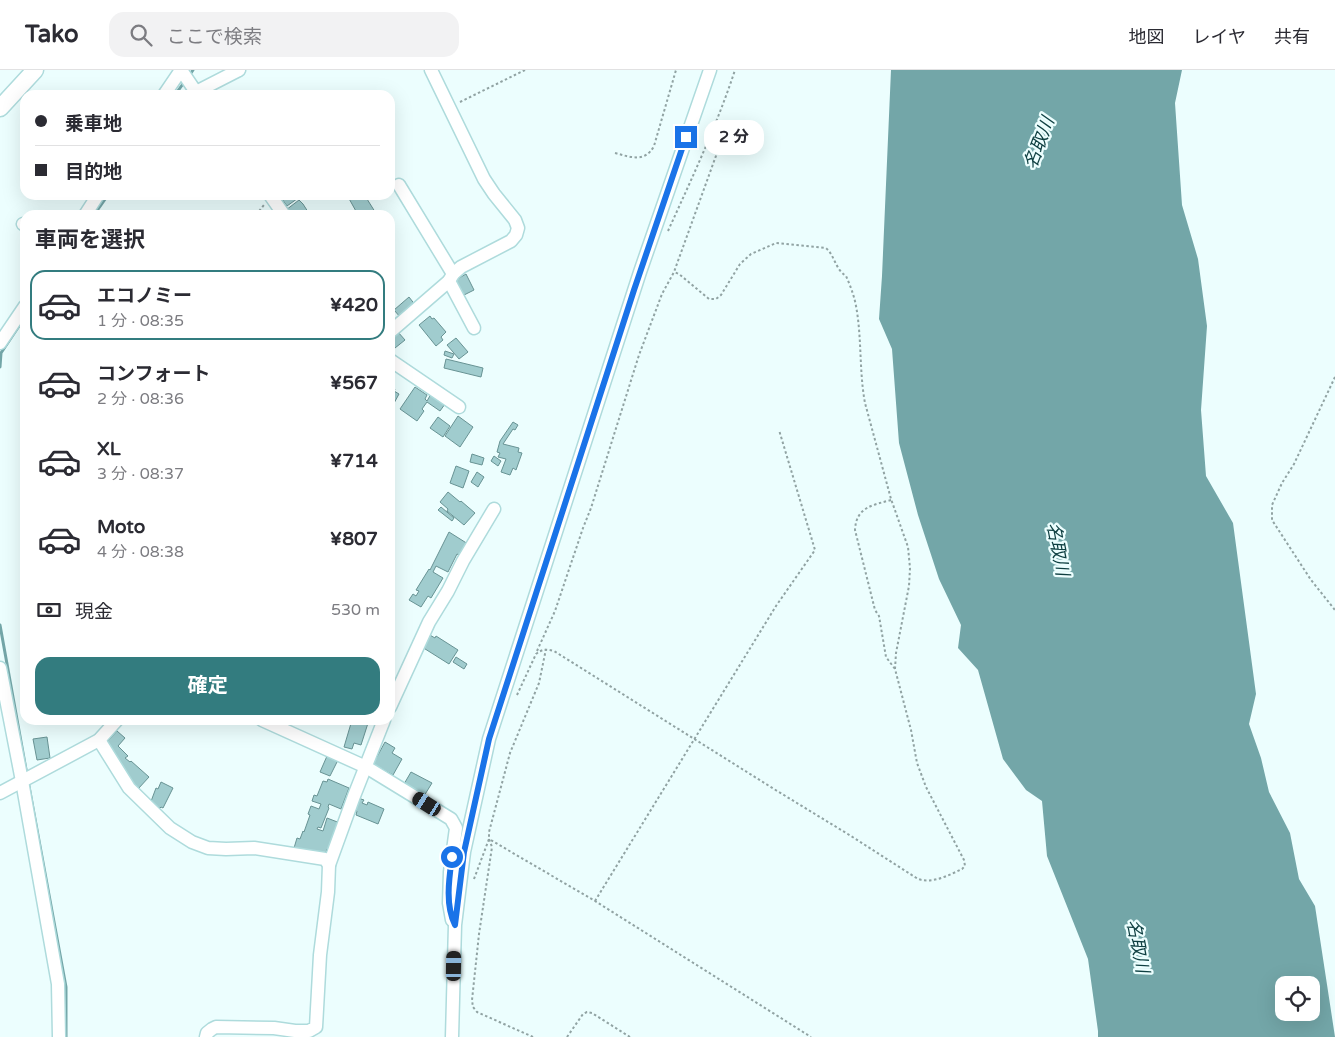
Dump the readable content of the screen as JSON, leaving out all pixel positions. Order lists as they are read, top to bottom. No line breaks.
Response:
{"water":["名取川"],"page":{"header":"Tako","search":"ここで検索","nav":["地図","レイヤ","共有"],"banner":["乗車地","目的地"],"bubble":"2 分","heading":"車両を選択","list":[{"name":"エコノミー","note":"1 分 · 08:35","value":"¥420"},{"name":"コンフォート","note":"2 分 · 08:36","value":"¥567"},{"name":"XL","note":"3 分 · 08:37","value":"¥714"},{"name":"Moto","note":"4 分 · 08:38","value":"¥807"}],"pay":["現金","530 m"],"buttons":"確定"}}
